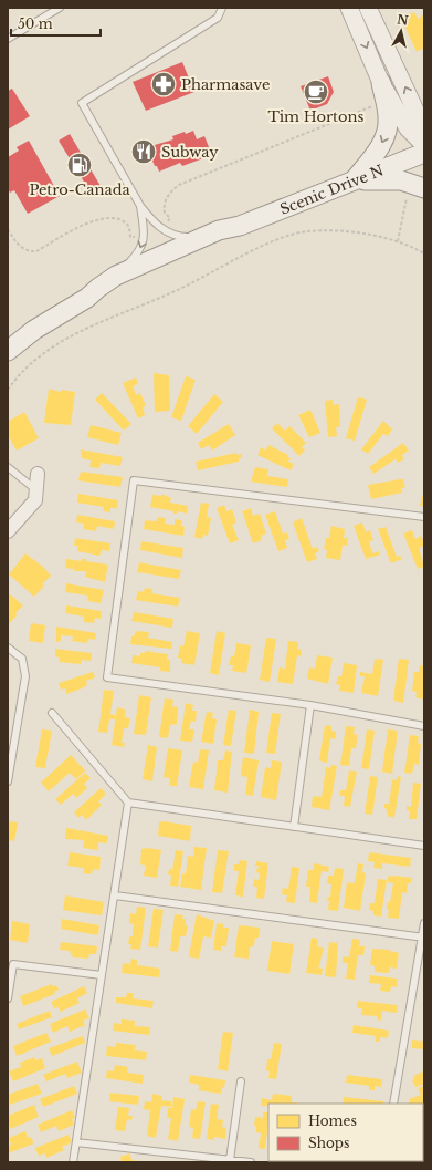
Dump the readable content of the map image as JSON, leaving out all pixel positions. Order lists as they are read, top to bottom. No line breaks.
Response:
{"streets":{"main road":["Scenic Drive N"]},"places":{"pharmacy":["Pharmasave"],"cafe":["Tim Hortons"],"restaurant":["Subway"],"fuel station":["Petro-Canada"]},"legend":["Homes","Shops"],"scale_bar":"50 m","north":"top"}
